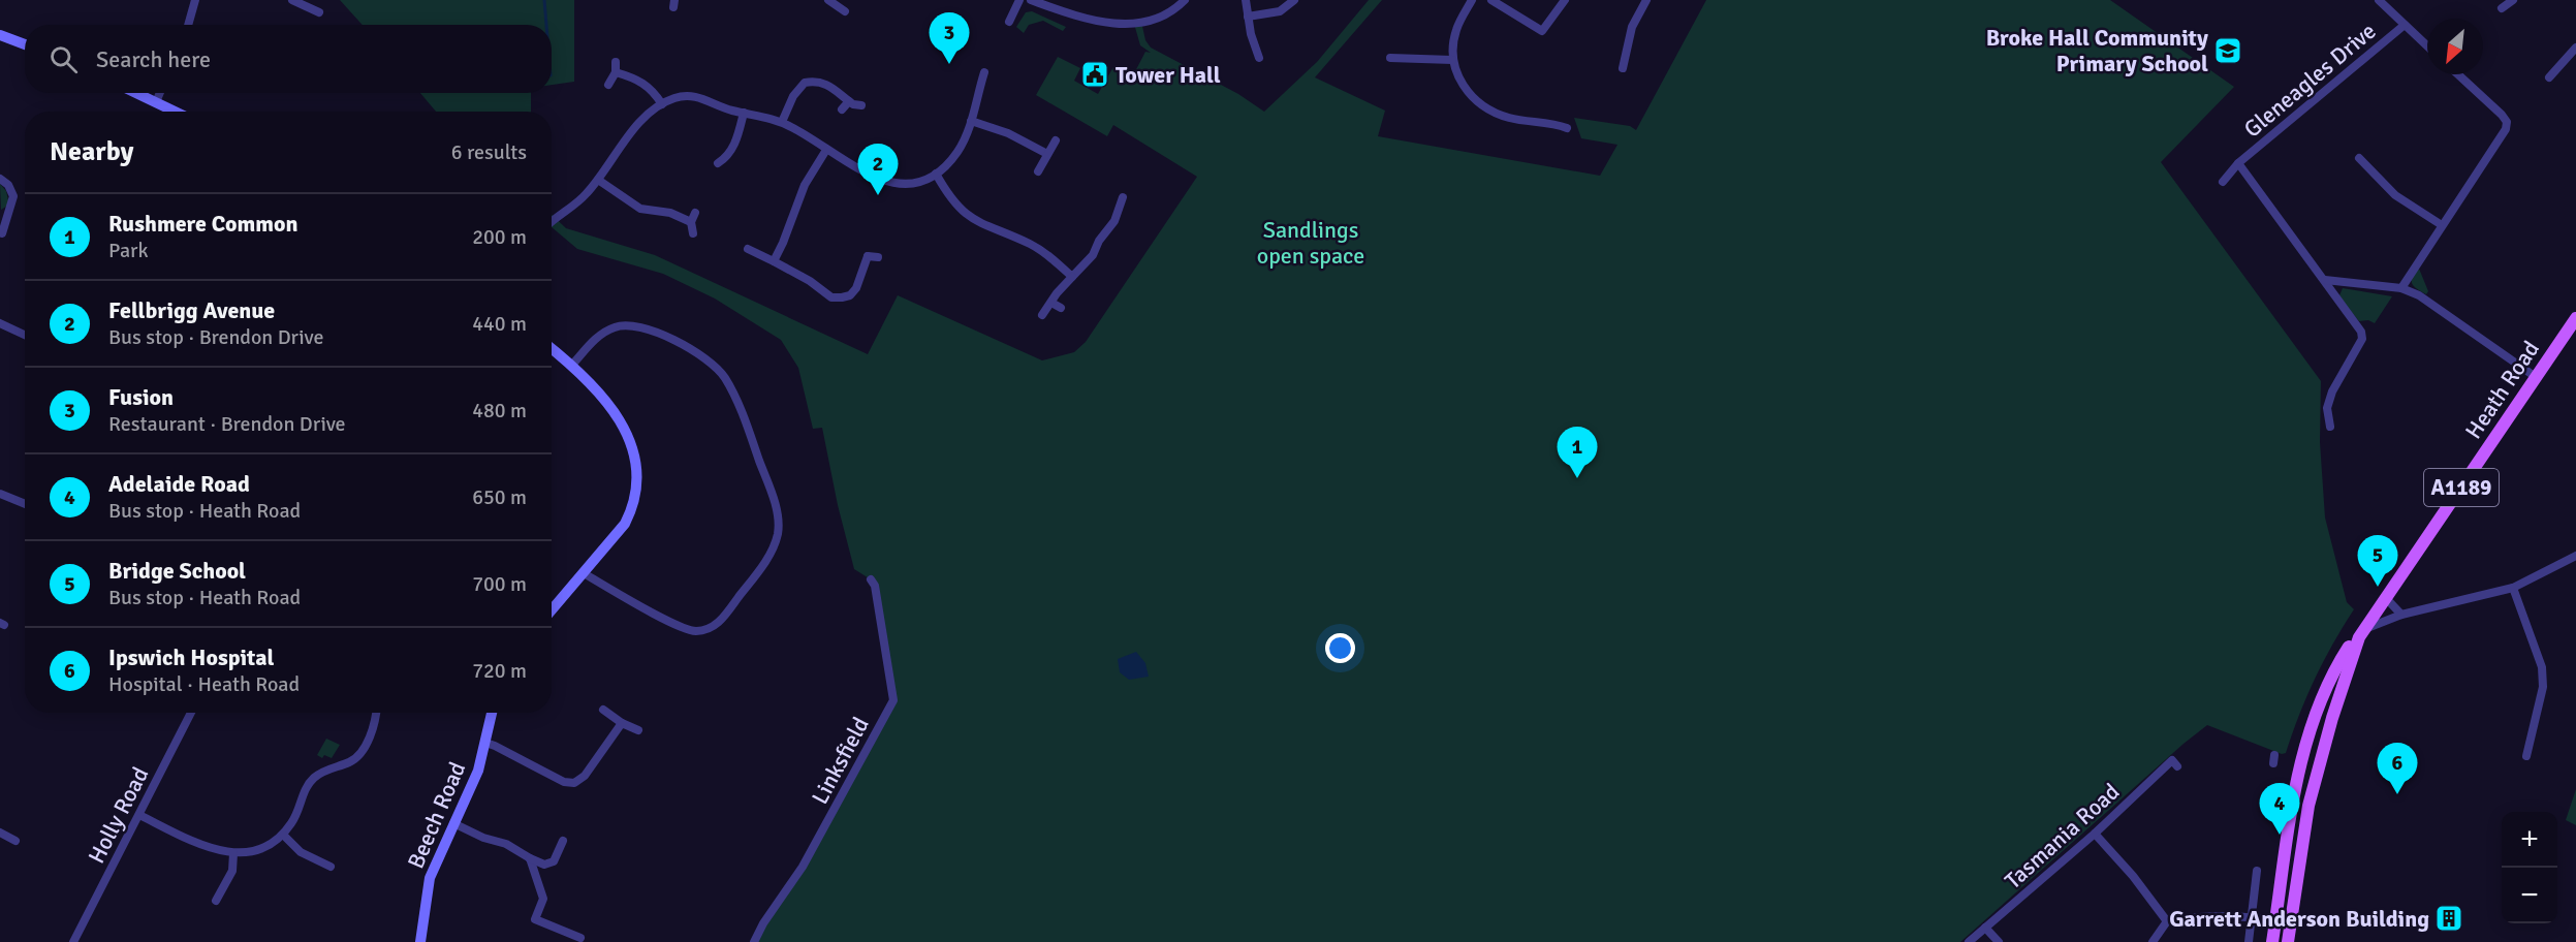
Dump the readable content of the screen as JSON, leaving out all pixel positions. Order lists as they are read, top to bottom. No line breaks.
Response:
{"streets":{"main road":["Heath Road","A1189"],"street":["Gleneagles Drive","Linksfield","Holly Road","Beech Road","Tasmania Road"]},"parks":["Sandlings open space"],"places":{"school or university":["Broke Hall Community Primary School"],"public building":["Tower Hall"],"building":["Garrett Anderson Building"]},"north":"bottom left","page":{"pins":["3","2","1","5","6","4"],"search":"Search here","heading":["Nearby","6 results"],"list":[{"mark":"1","name":"Rushmere Common","note":"Park","value":"200 m"},{"mark":"2","name":"Fellbrigg Avenue","note":"Bus stop · Brendon Drive","value":"440 m"},{"mark":"3","name":"Fusion","note":"Restaurant · Brendon Drive","value":"480 m"},{"mark":"4","name":"Adelaide Road","note":"Bus stop · Heath Road","value":"650 m"},{"mark":"5","name":"Bridge School","note":"Bus stop · Heath Road","value":"700 m"},{"mark":"6","name":"Ipswich Hospital","note":"Hospital · Heath Road","value":"720 m"}],"map_buttons":["+","−"]}}
